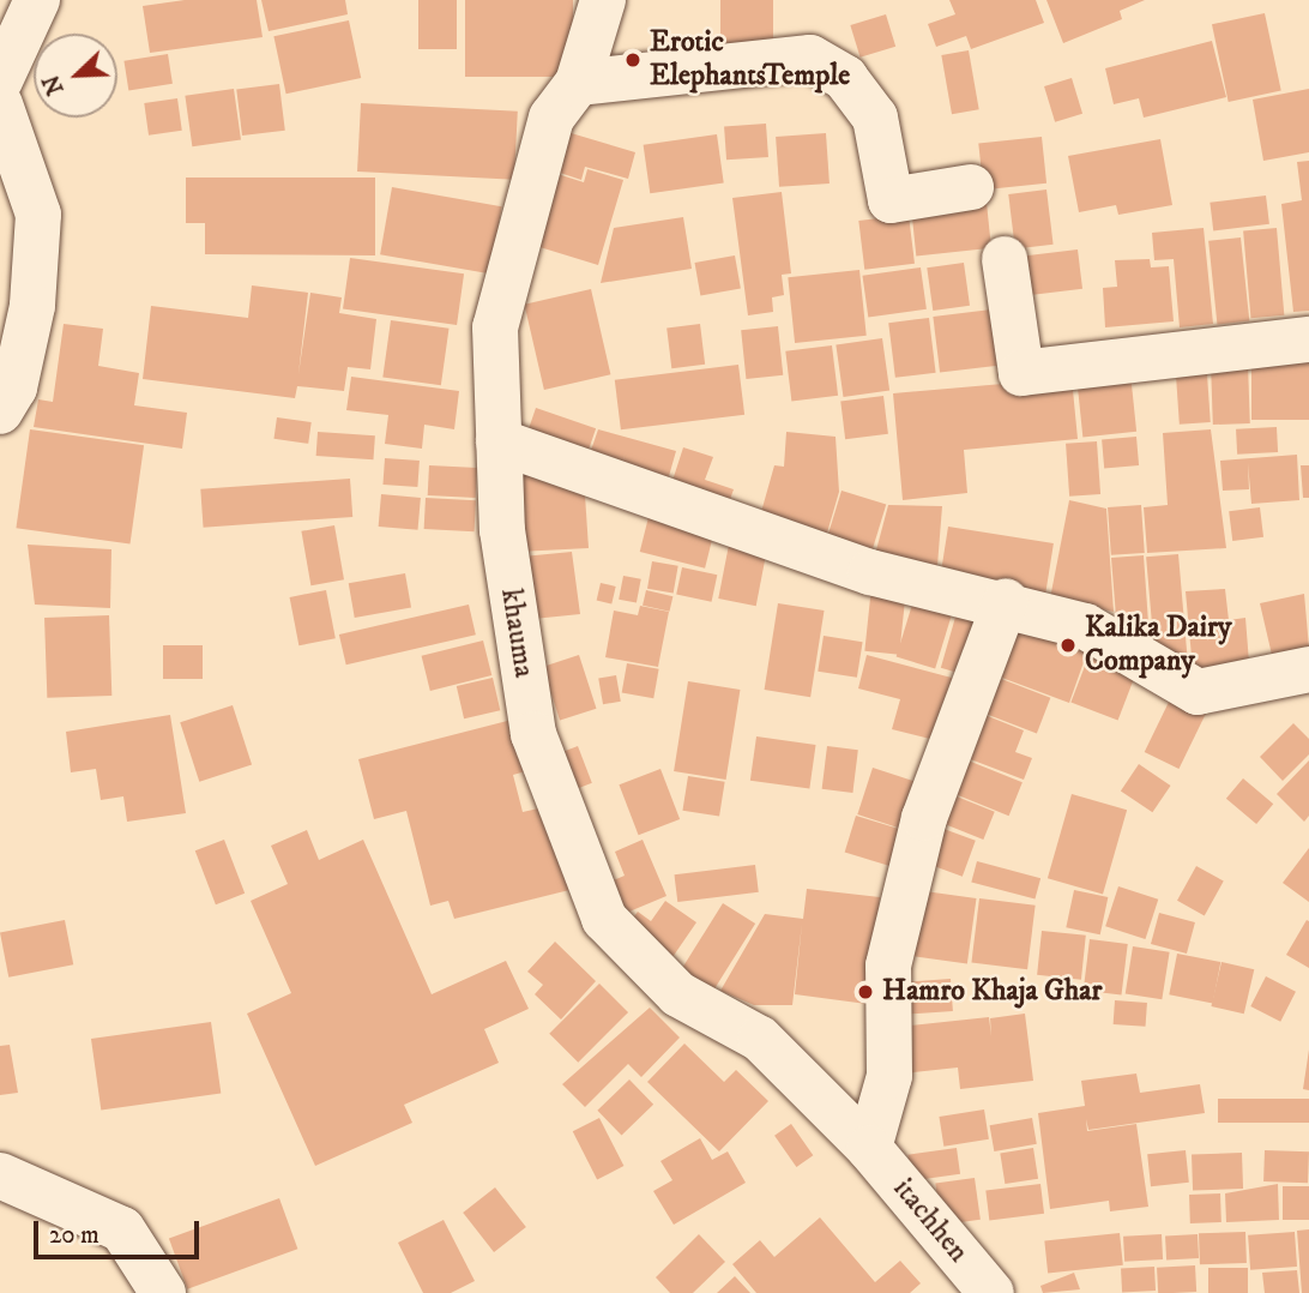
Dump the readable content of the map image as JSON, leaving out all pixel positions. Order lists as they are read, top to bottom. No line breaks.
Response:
{"streets":{"street":["khauma","itachhen"]},"crossings":[["khauma","itachhen"]],"places":["Erotic ElephantsTemple","Kalika Dairy Company","Hamro Khaja Ghar"],"scale_bar":"20 m","north":"bottom left"}
